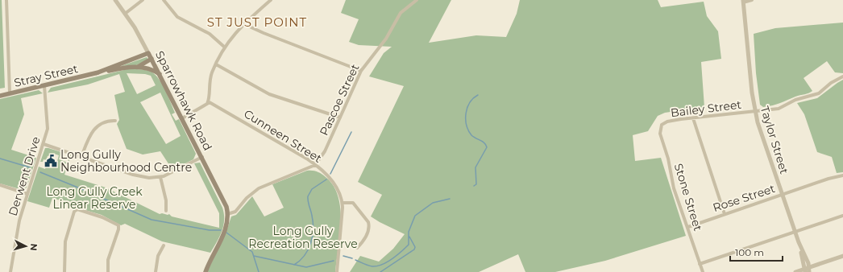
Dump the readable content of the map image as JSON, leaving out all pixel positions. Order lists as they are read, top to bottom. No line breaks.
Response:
{"streets":{"main road":["Stray Street","Sparrowhawk Road"],"street":["Pascoe Street","Bailey Street","Cunneen Street","Taylor Street","Derwent Drive","Stone Street","Rose Street"]},"crossings":[["Stray Street","Sparrowhawk Road"],["Stray Street","Derwent Drive"],["Pascoe Street","Cunneen Street"],["Bailey Street","Taylor Street"],["Bailey Street","Stone Street"],["Taylor Street","Rose Street"],["Stone Street","Rose Street"]],"districts":["ST JUST POINT"],"parks":["Long Gully Creek Linear Reserve","Long Gully Recreation Reserve"],"places":{"public building":["Long Gully Neighbourhood Centre"]},"scale_bar":"100 m","north":"right"}
